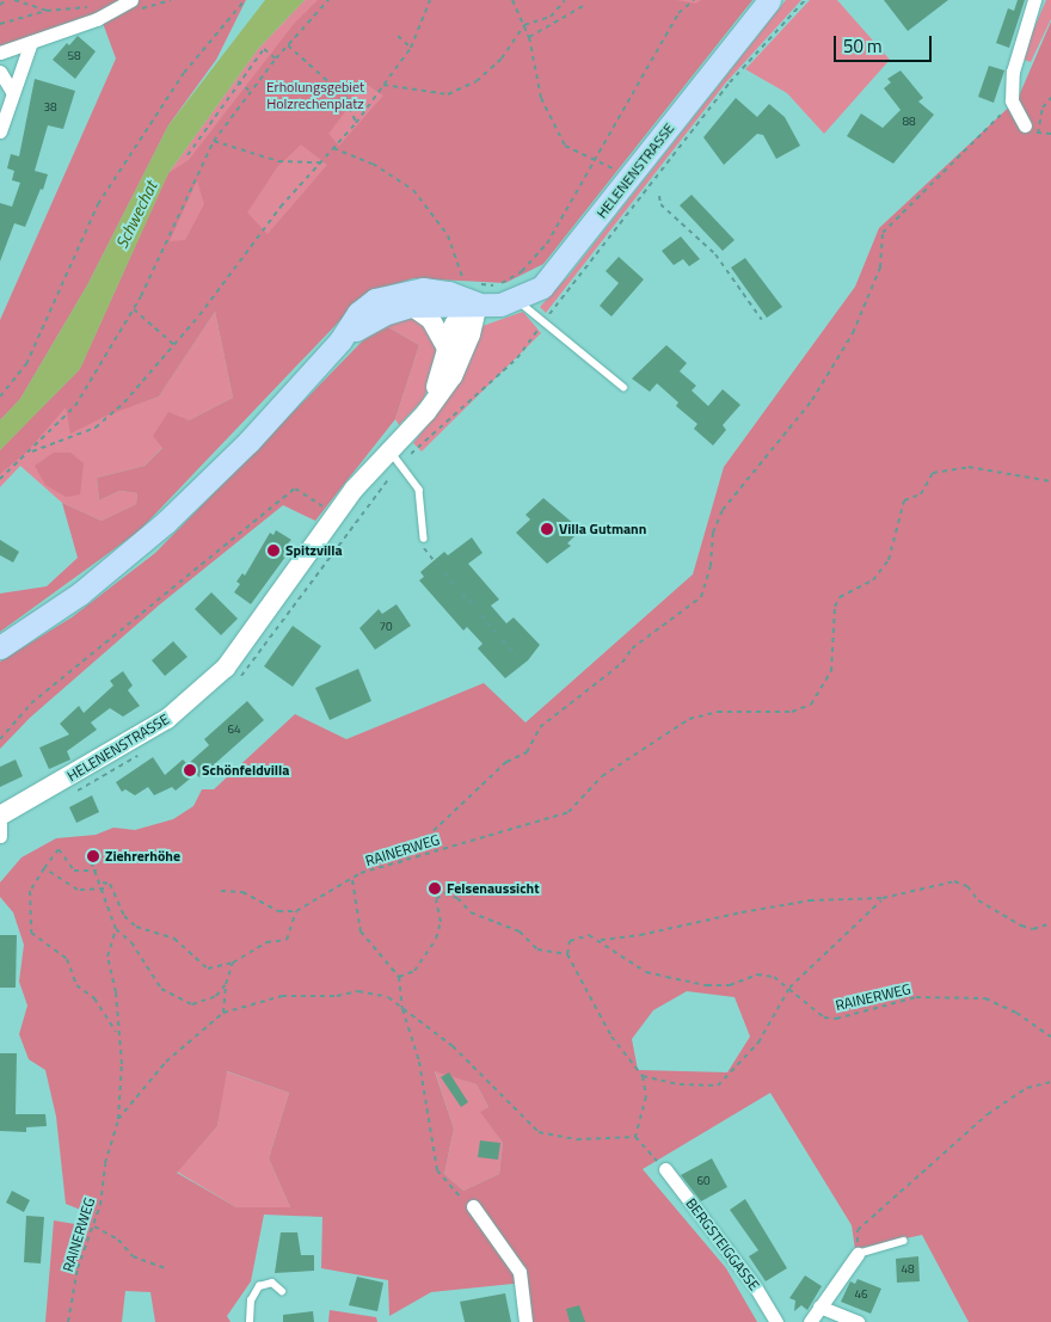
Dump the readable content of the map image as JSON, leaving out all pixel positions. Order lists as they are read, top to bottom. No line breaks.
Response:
{"streets":{"main road":["HELENENSTRASSE"],"street":["BERGSTEIGGASSE"],"path":["RAINERWEG"]},"water":["Schwechat"],"parks":["Erholungsgebiet Holzrechenplatz"],"places":["Villa Gutmann","Spitzvilla","Schönfeldvilla","Ziehrerhöhe","Felsenaussicht"],"house_numbers":["58","38","88","70","64","60","48","46"],"scale_bar":"50 m"}
